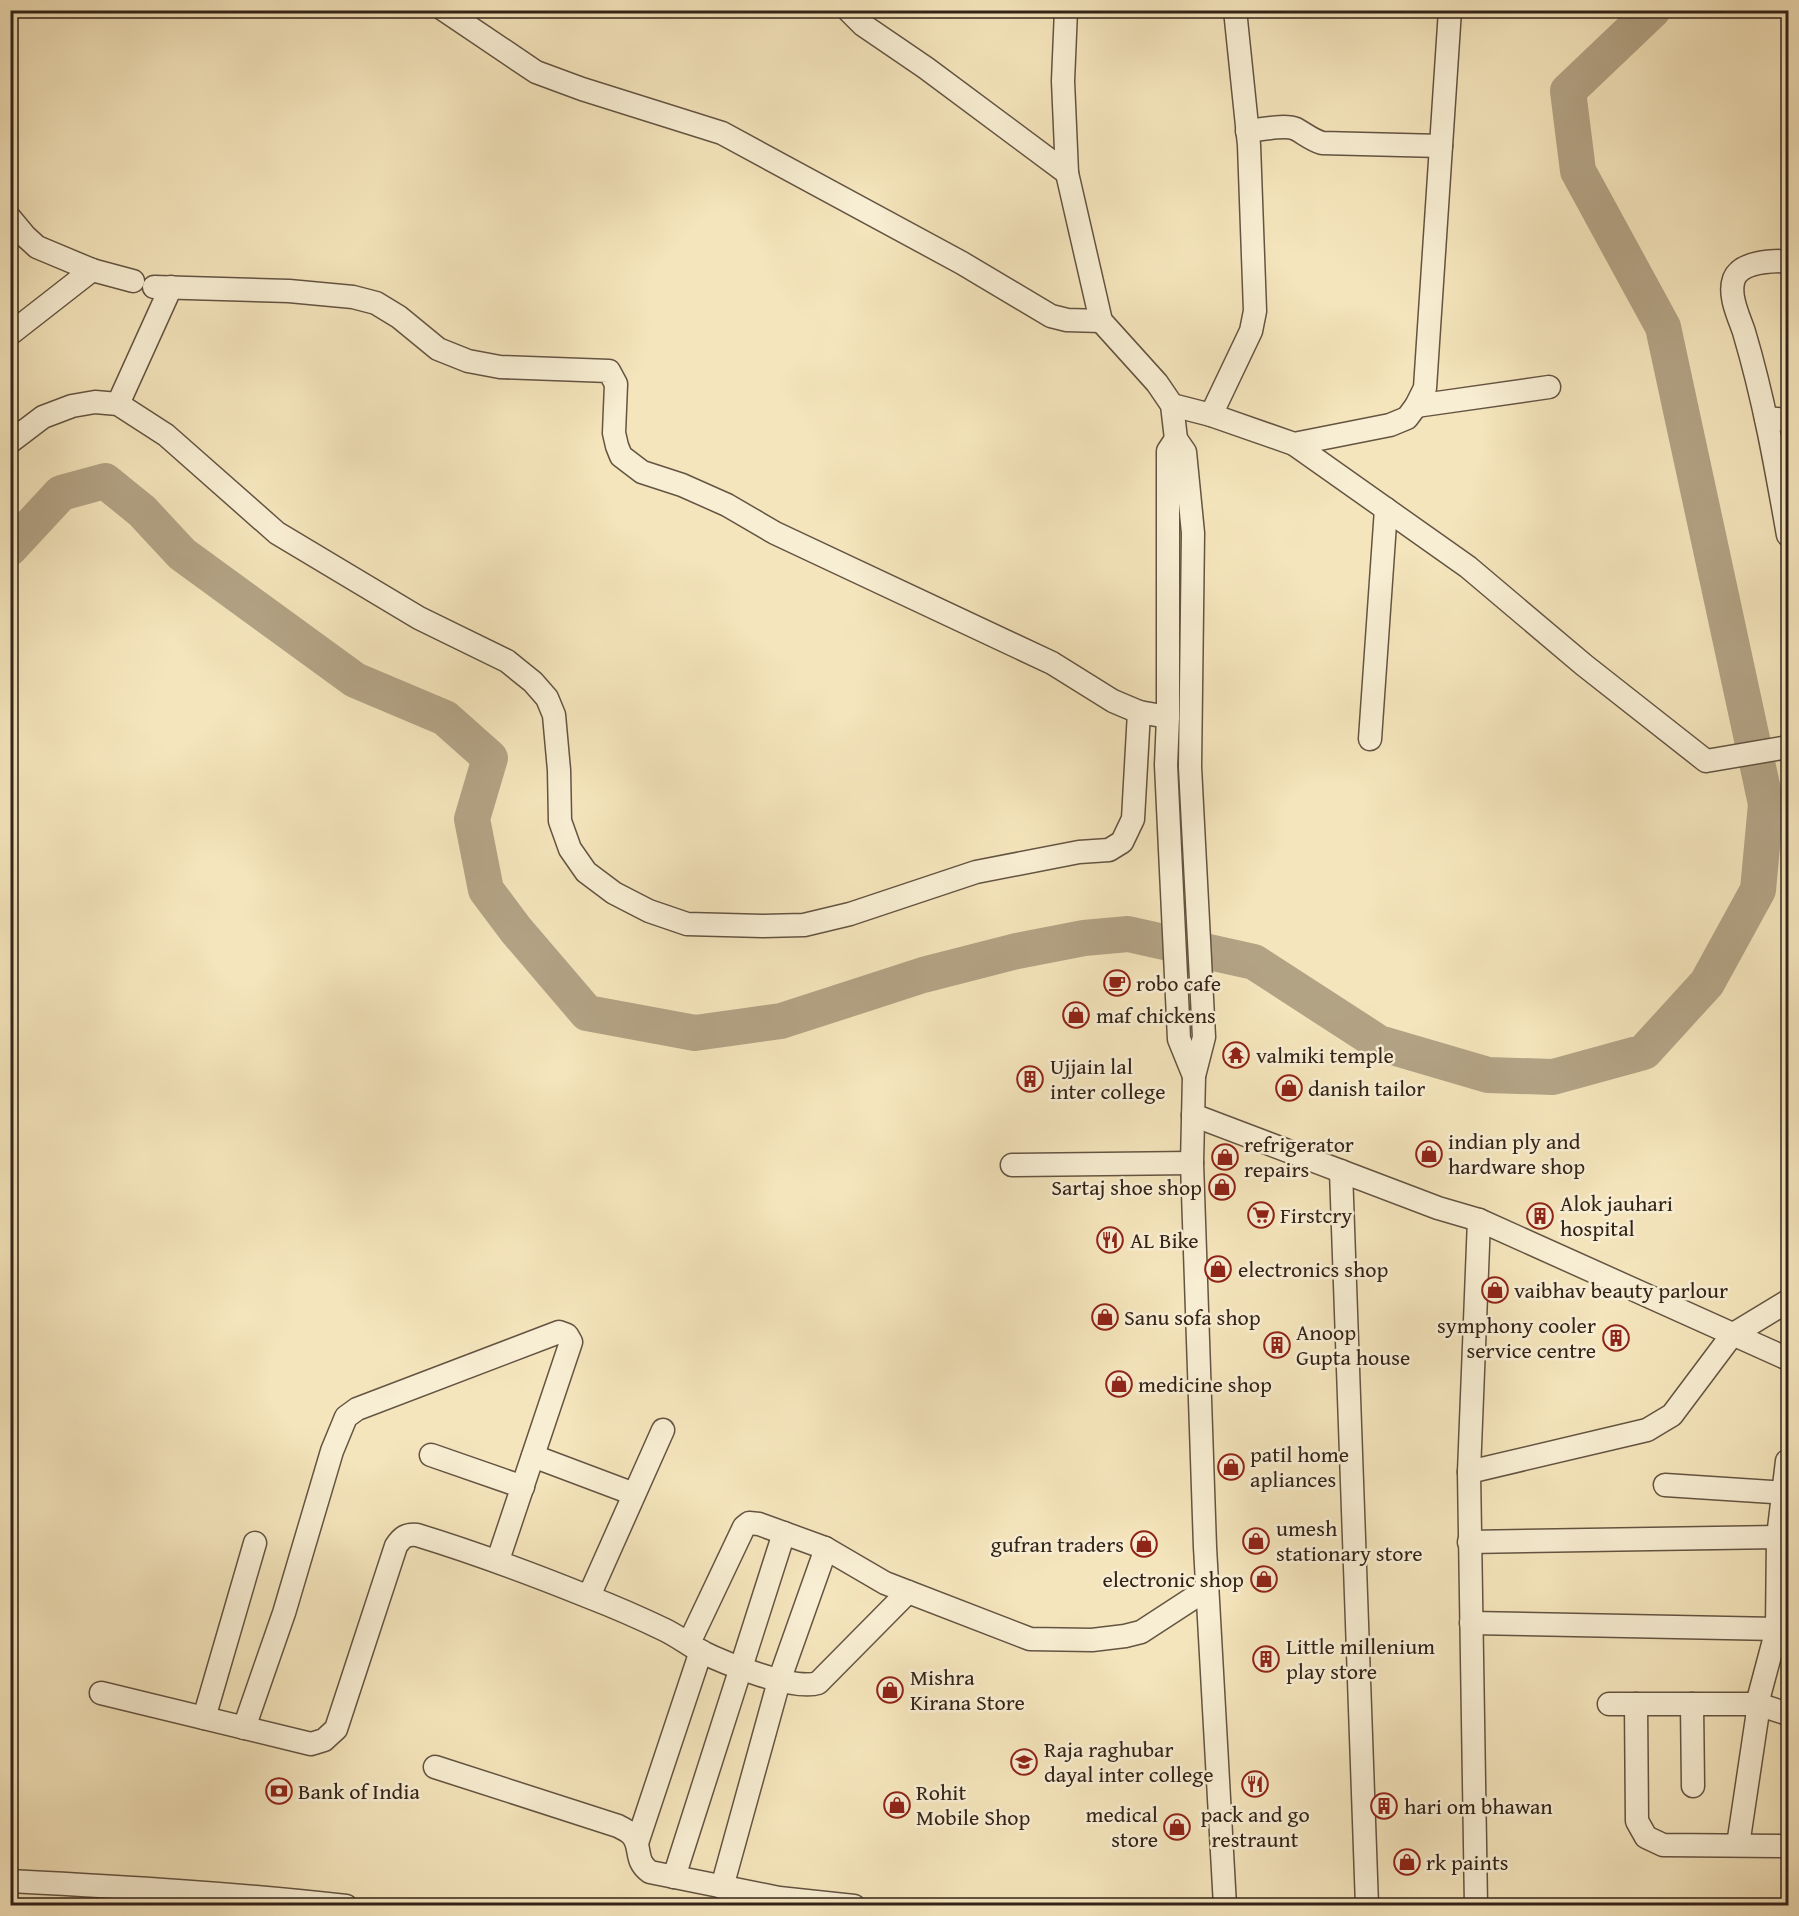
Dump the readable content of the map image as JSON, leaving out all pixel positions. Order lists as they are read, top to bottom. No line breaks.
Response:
{"places":{"cafe":["robo cafe"],"shop":["maf chickens","danish tailor","indian ply and hardware shop","refrigerator repairs","Sartaj shoe shop","electronics shop","vaibhav beauty parlour","Sanu sofa shop","medicine shop","patil home apliances","umesh stationary store","gufran traders","electronic shop","Mishra Kirana Store","Rohit Mobile Shop","medical store","rk paints"],"temple":["valmiki temple"],"building":["Ujjain lal inter college","Alok jauhari hospital","symphony cooler service centre","Anoop Gupta house","Little millenium play store","hari om bhawan"],"supermarket":["Firstcry"],"restaurant":["AL Bike","pack and go restraunt"],"school or university":["Raja raghubar dayal inter college"],"bank":["Bank of India"]}}
